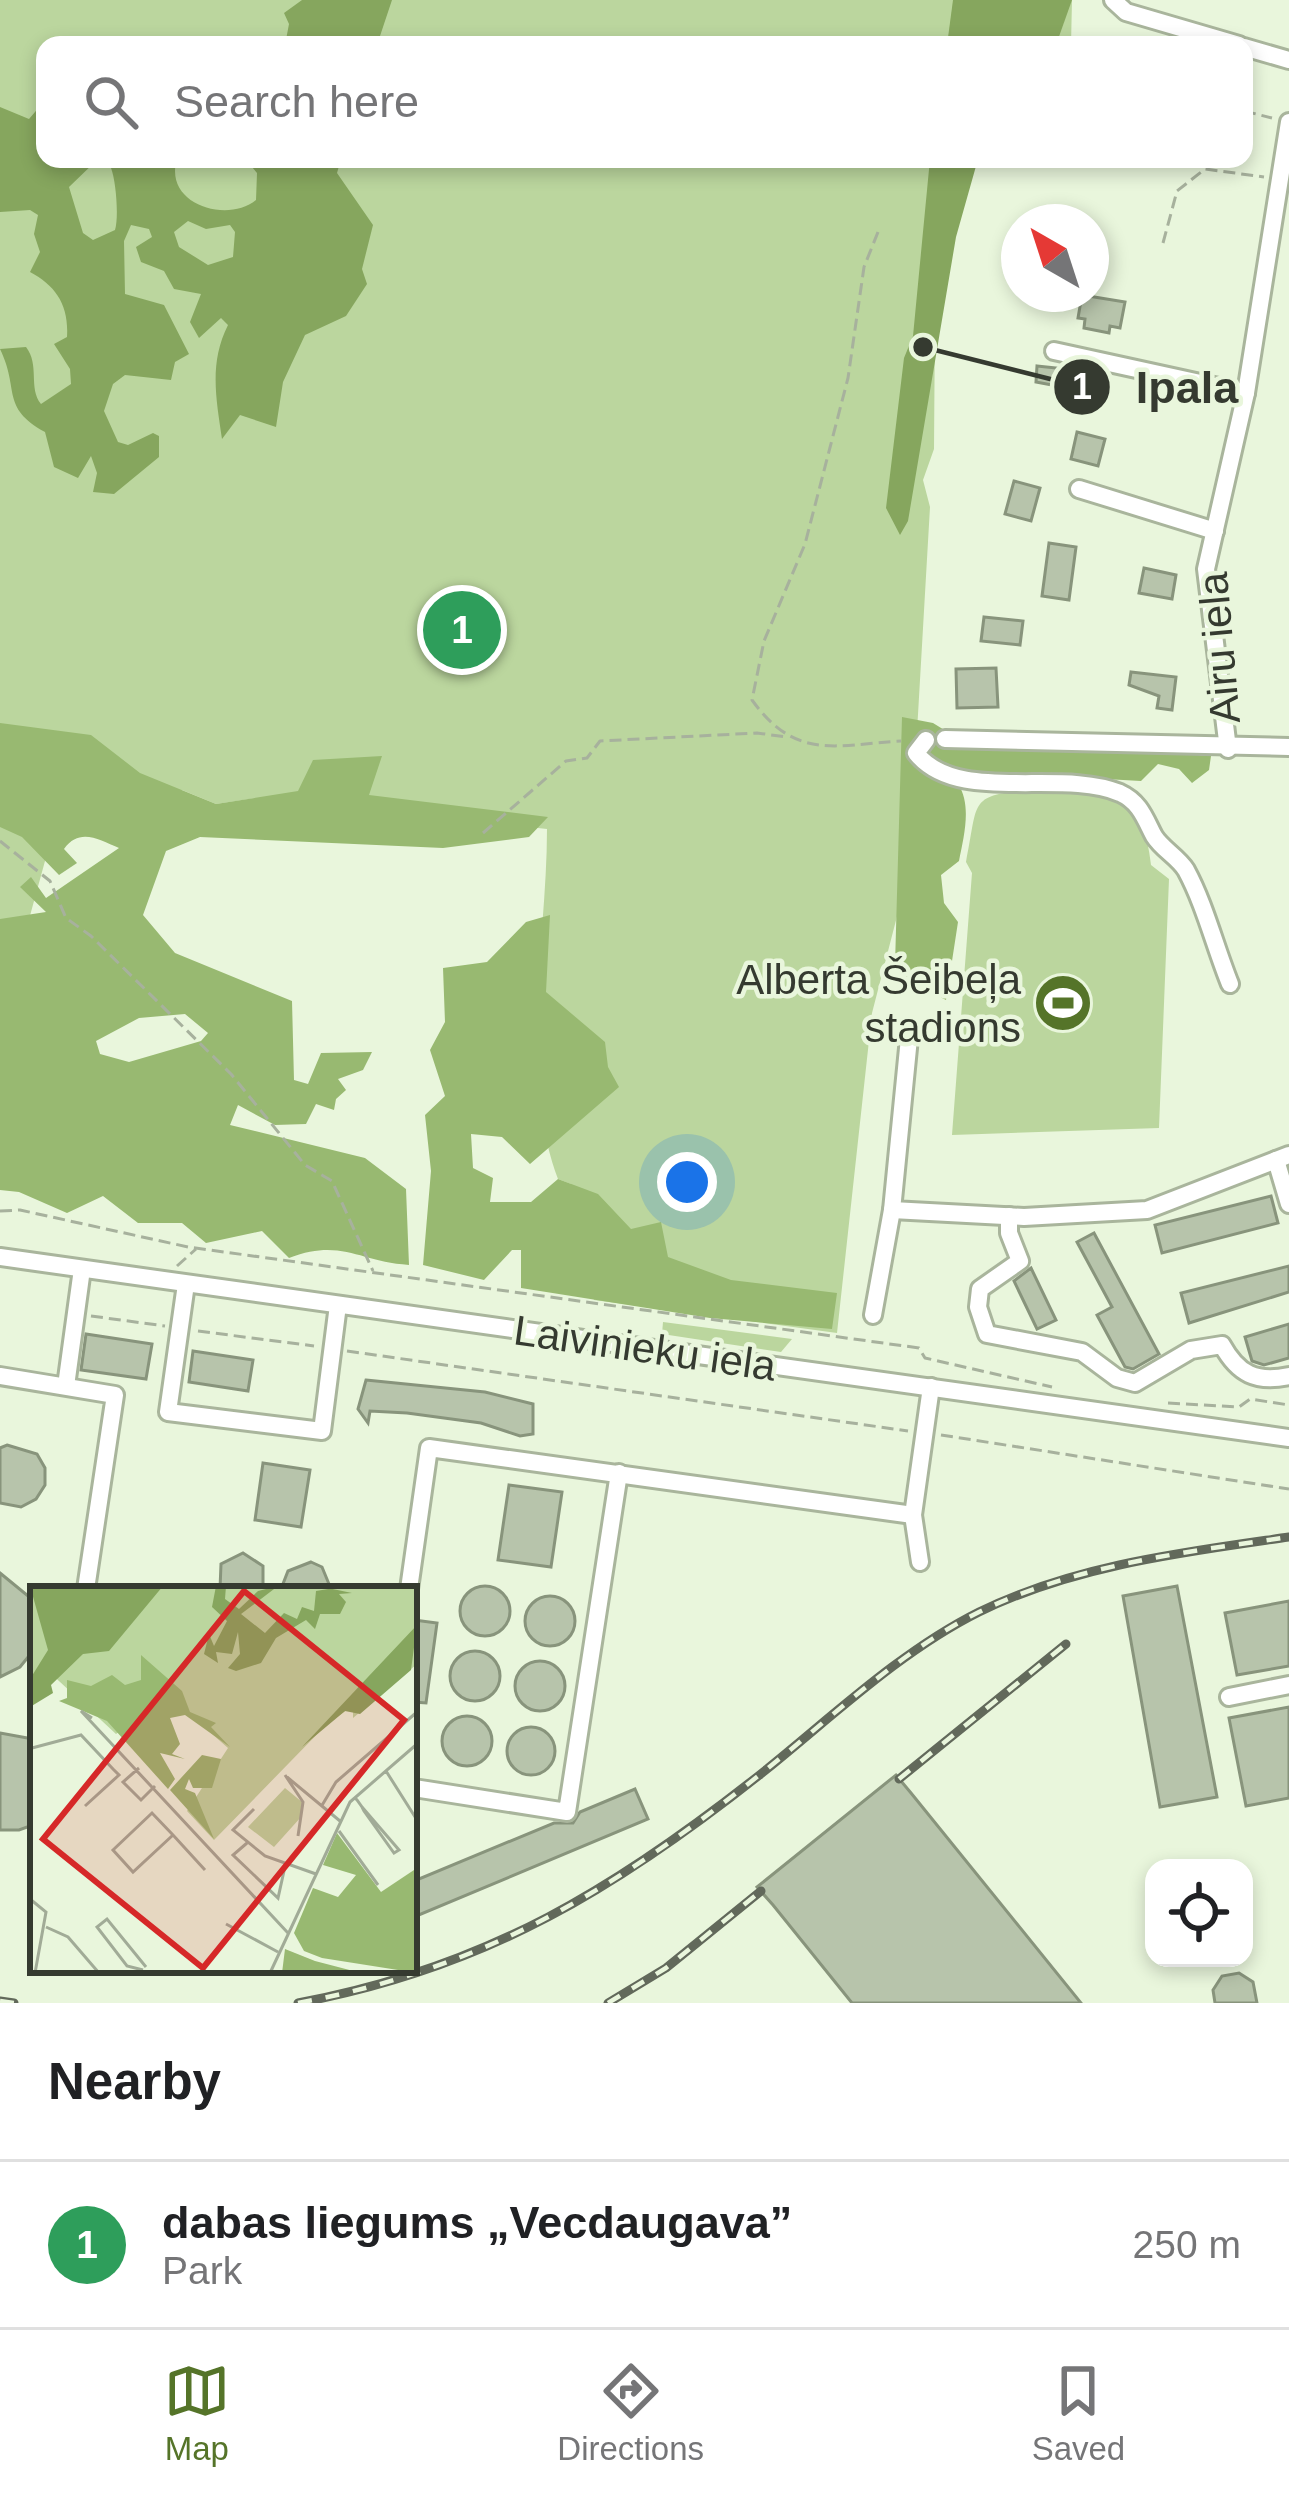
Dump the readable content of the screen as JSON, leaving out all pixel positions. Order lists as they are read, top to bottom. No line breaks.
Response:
{"streets":{"street":["Airu iela","Laivinieku iela"]},"places":{"other":["Ipala"],"sports":["Alberta Šeibeļa stadions"]},"north":"top left","page":{"search":"Search here","pins":"1","heading":"Nearby","list":[{"mark":"1","name":"dabas liegums „Vecdaugava”","note":"Park","value":"250 m"}],"nav":["Map","Directions","Saved"]}}
